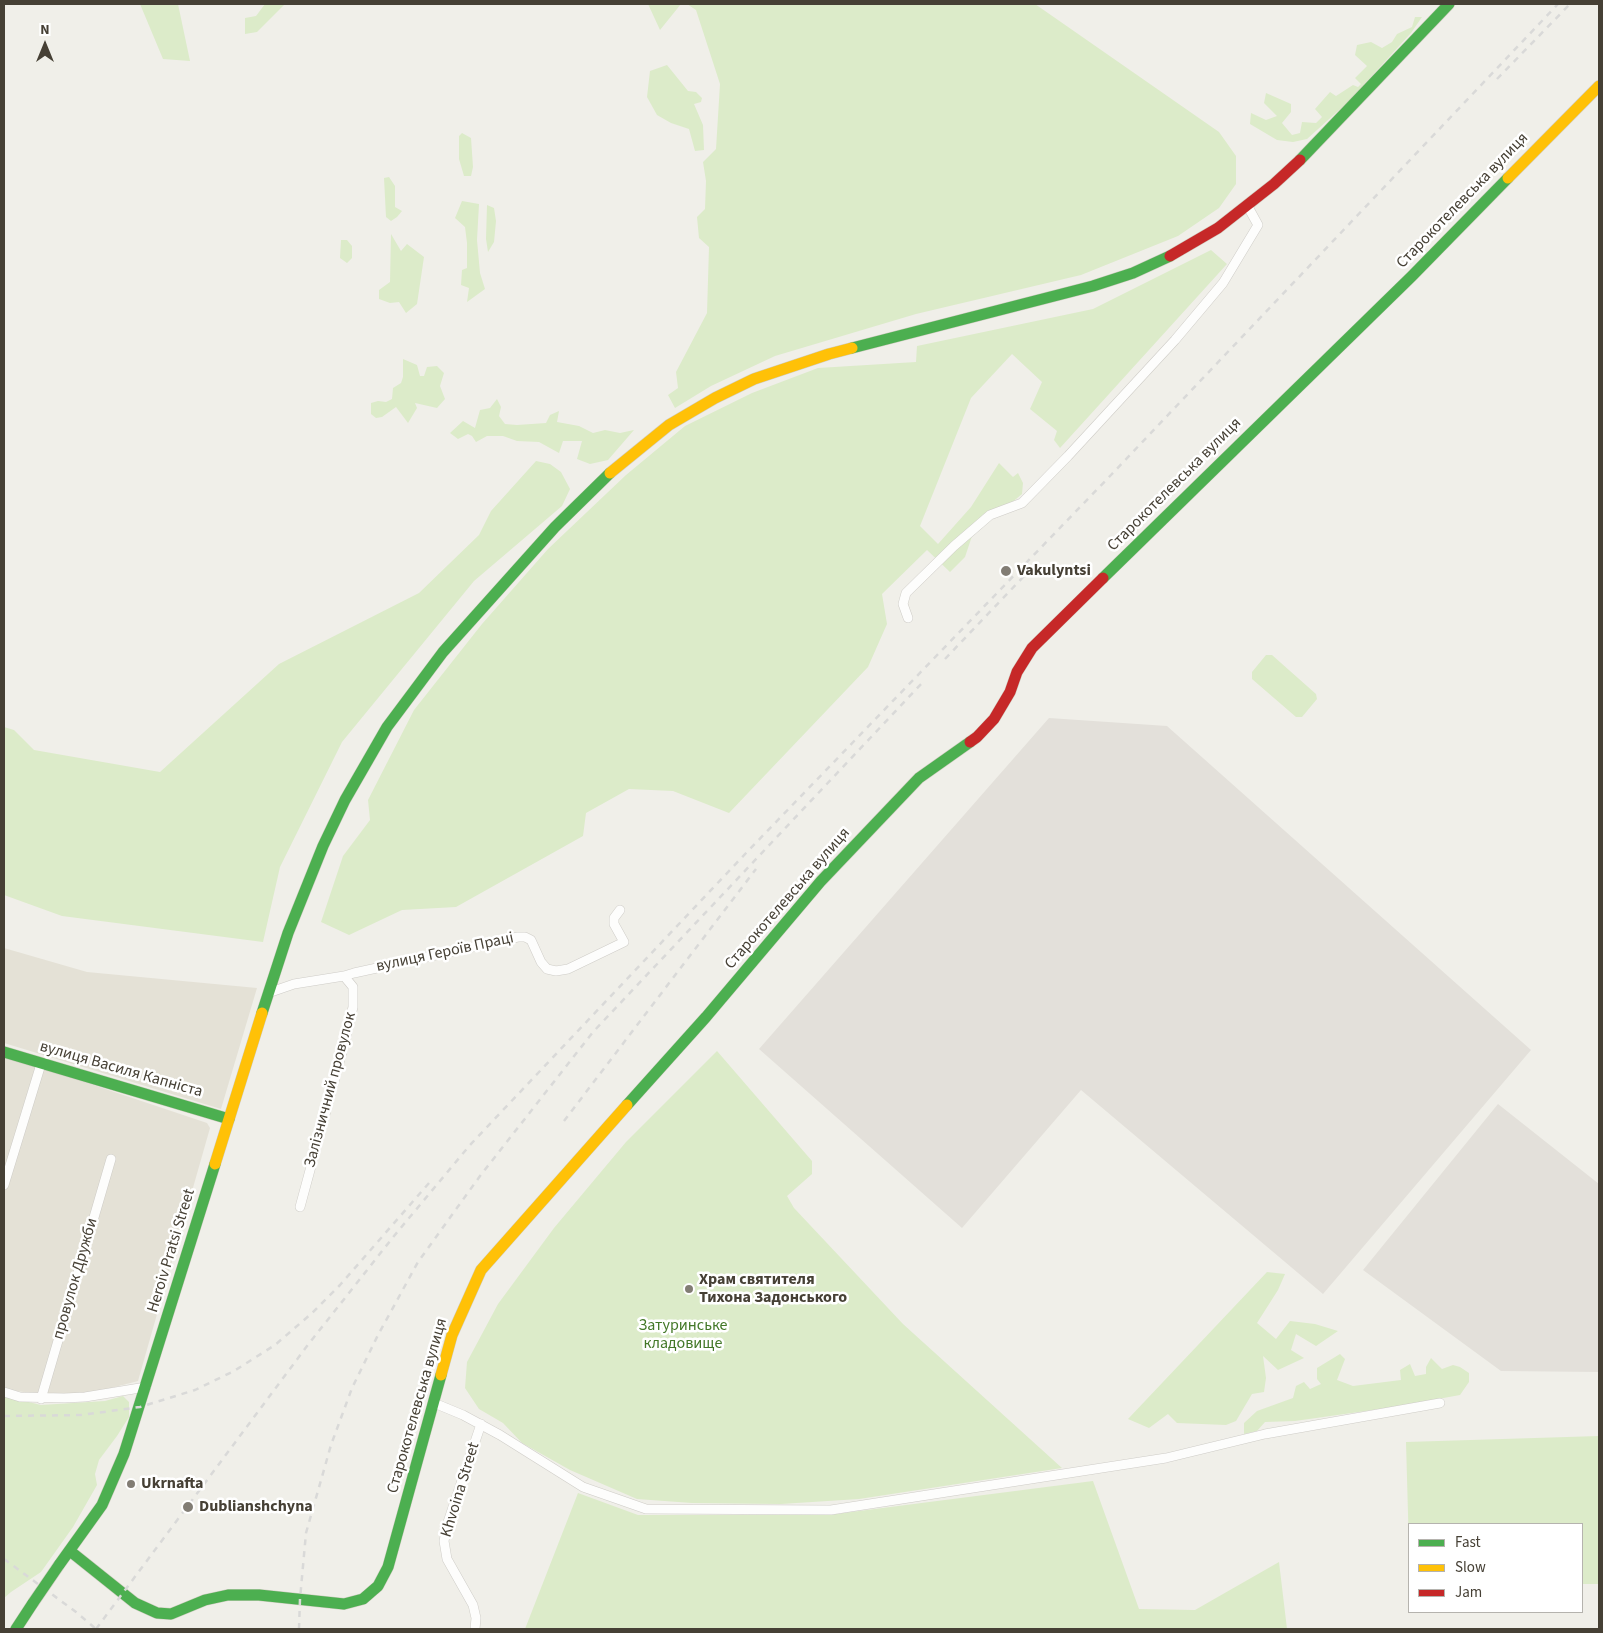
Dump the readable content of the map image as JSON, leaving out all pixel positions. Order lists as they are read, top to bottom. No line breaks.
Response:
{"streets":{"street":["Старокотелевська вулиця","вулиця Героїв Праці","вулиця Василя Капніста","Залізничний провулок","Heroiv Pratsi Street","провулок Дружби","Khvoina Street"]},"crossings":[["Старокотелевська вулиця","Heroiv Pratsi Street"],["Старокотелевська вулиця","Khvoina Street"],["вулиця Героїв Праці","Залізничний провулок"],["вулиця Героїв Праці","Heroiv Pratsi Street"],["вулиця Василя Капніста","Heroiv Pratsi Street"]],"parks":["Затуринське кладовище"],"places":["Vakulyntsi","Храм святителя Тихона Задонського","Ukrnafta","Dublianshchyna"],"legend":["Fast","Slow","Jam"],"north":"top"}
